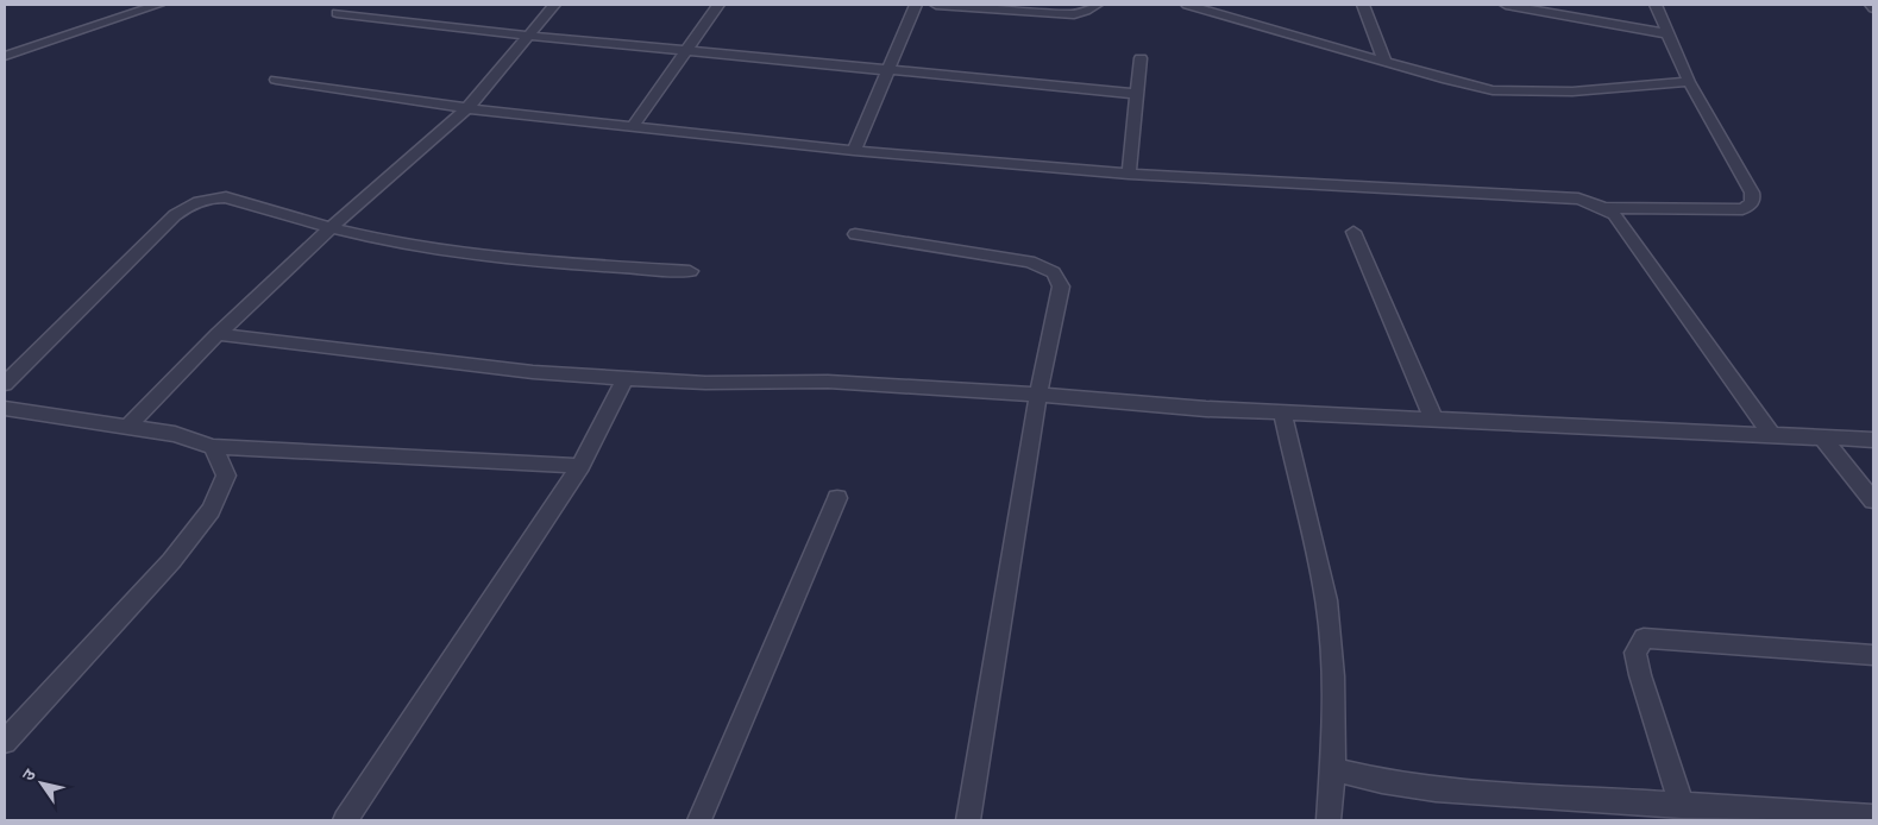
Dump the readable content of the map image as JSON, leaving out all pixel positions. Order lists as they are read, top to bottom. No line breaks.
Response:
{"north":"top left"}
